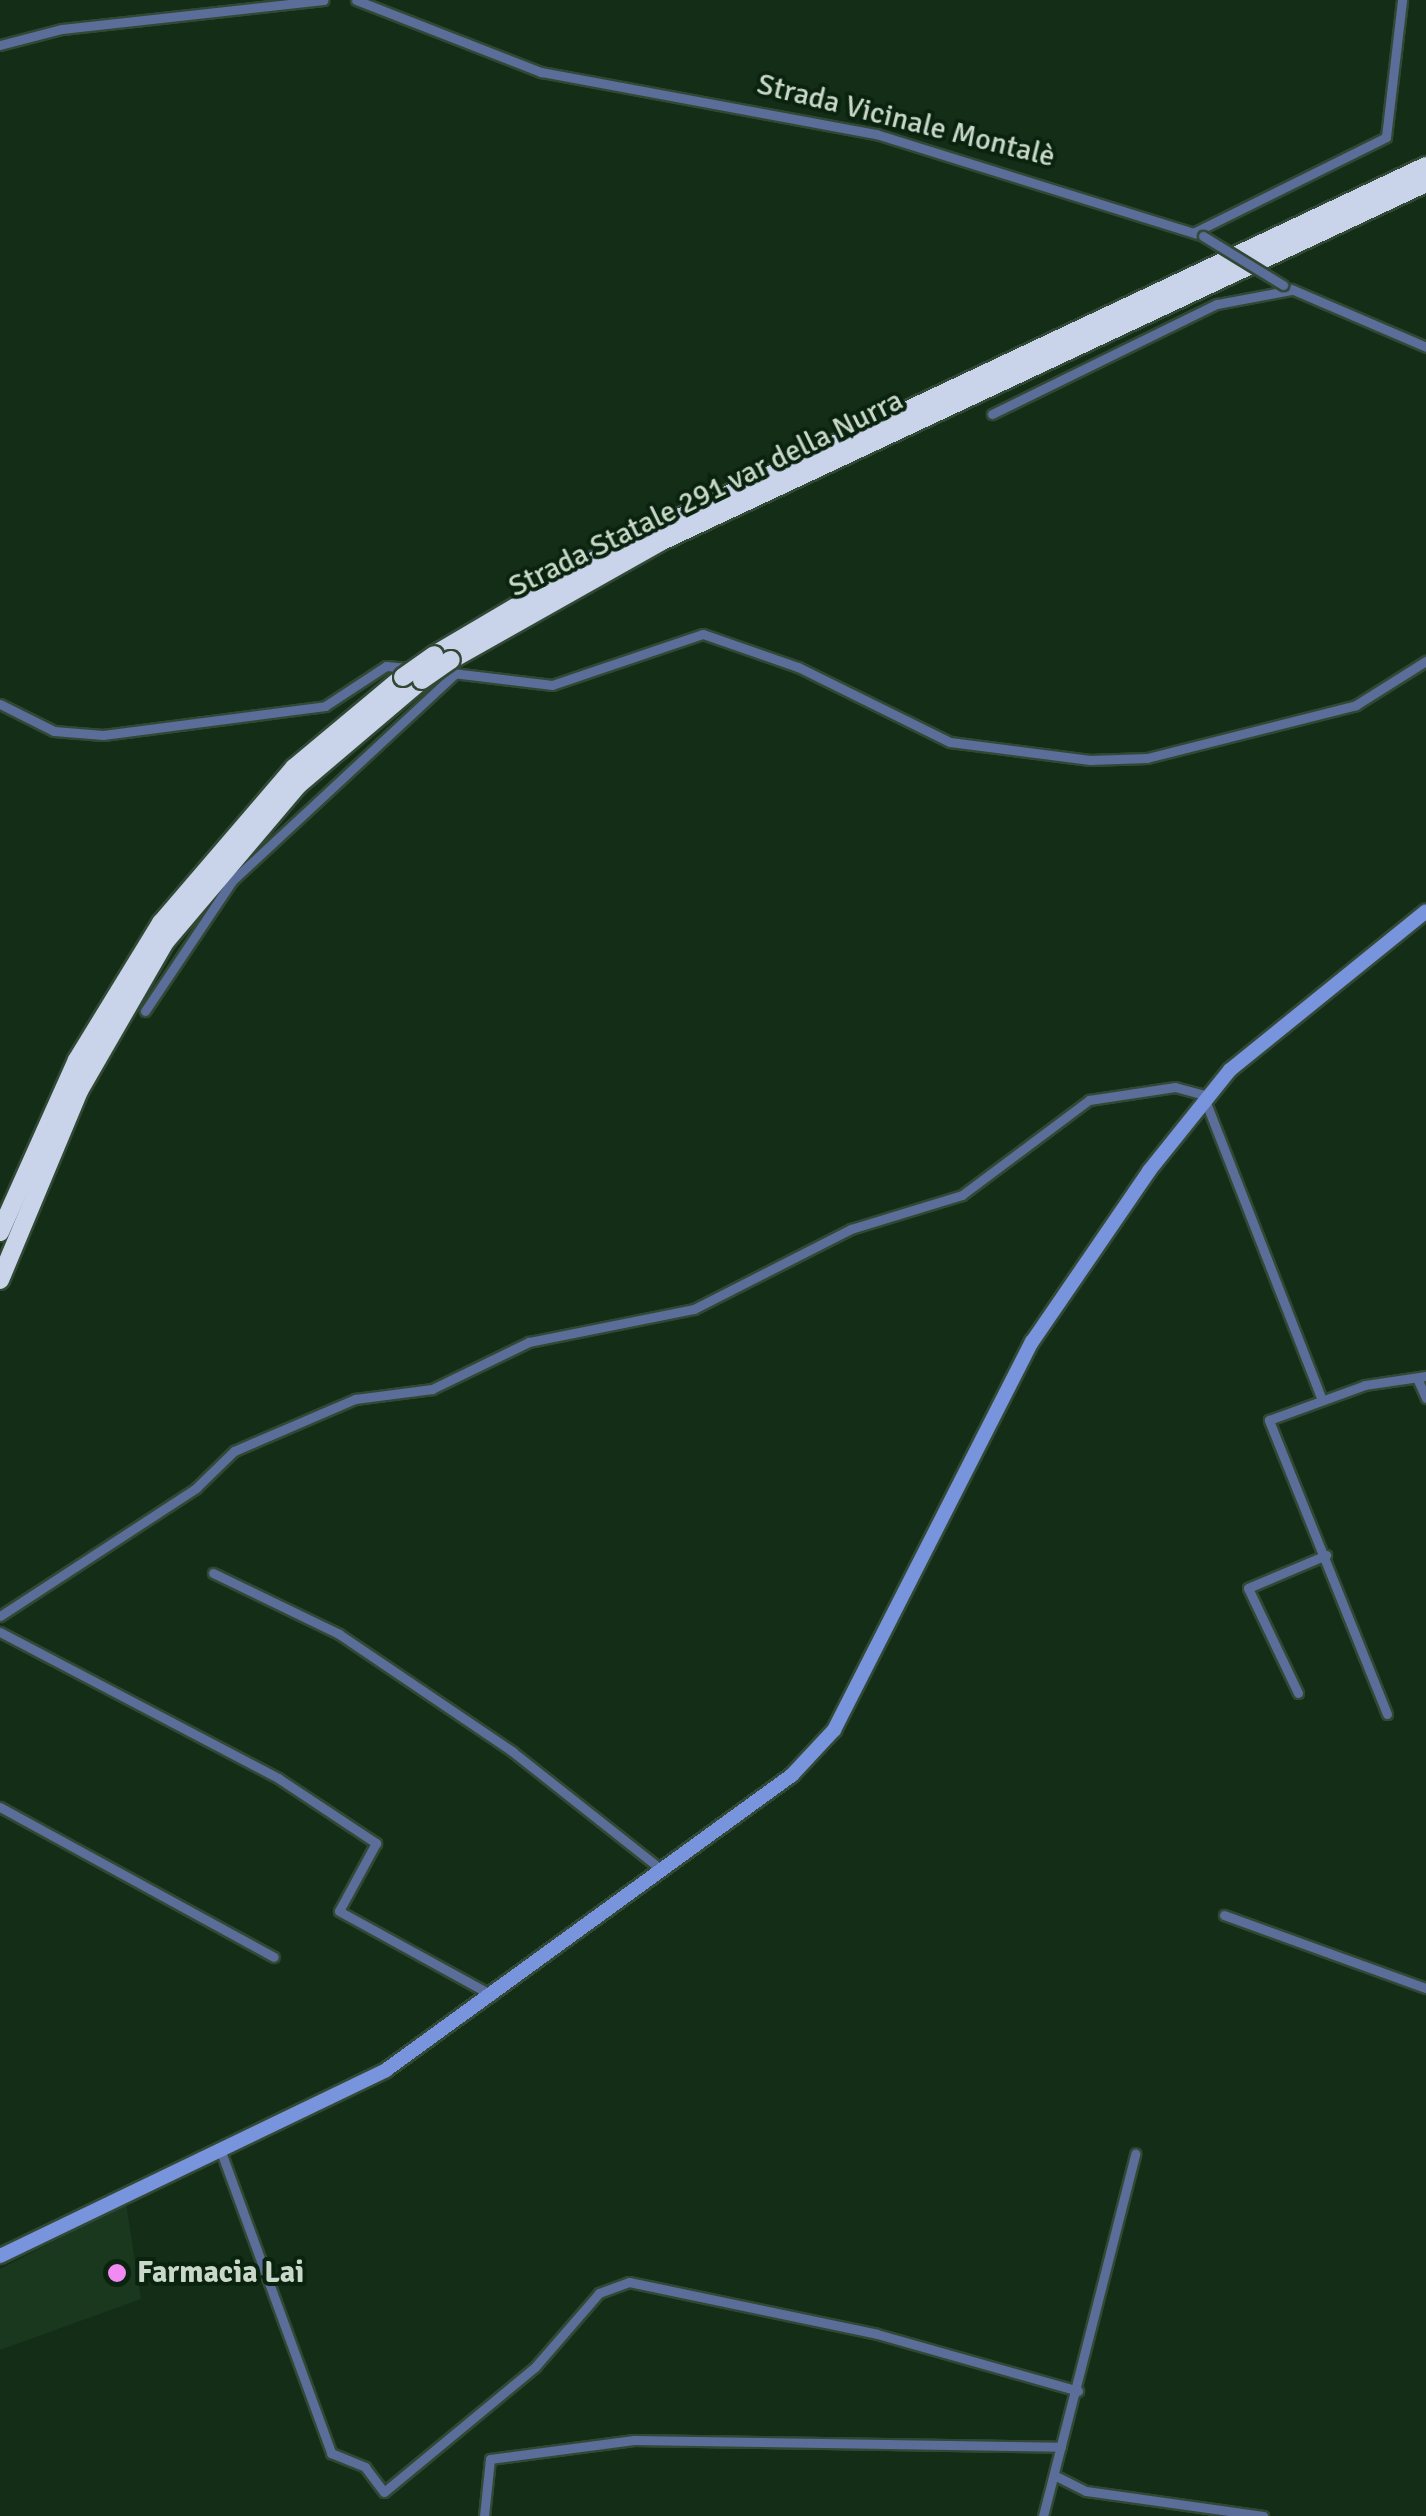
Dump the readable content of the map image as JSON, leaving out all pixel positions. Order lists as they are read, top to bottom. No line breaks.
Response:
{"streets":{"highway":["Strada Statale 291 var della Nurra"],"street":["Strada Vicinale Montalè"]},"places":["Farmacia Lai"]}
